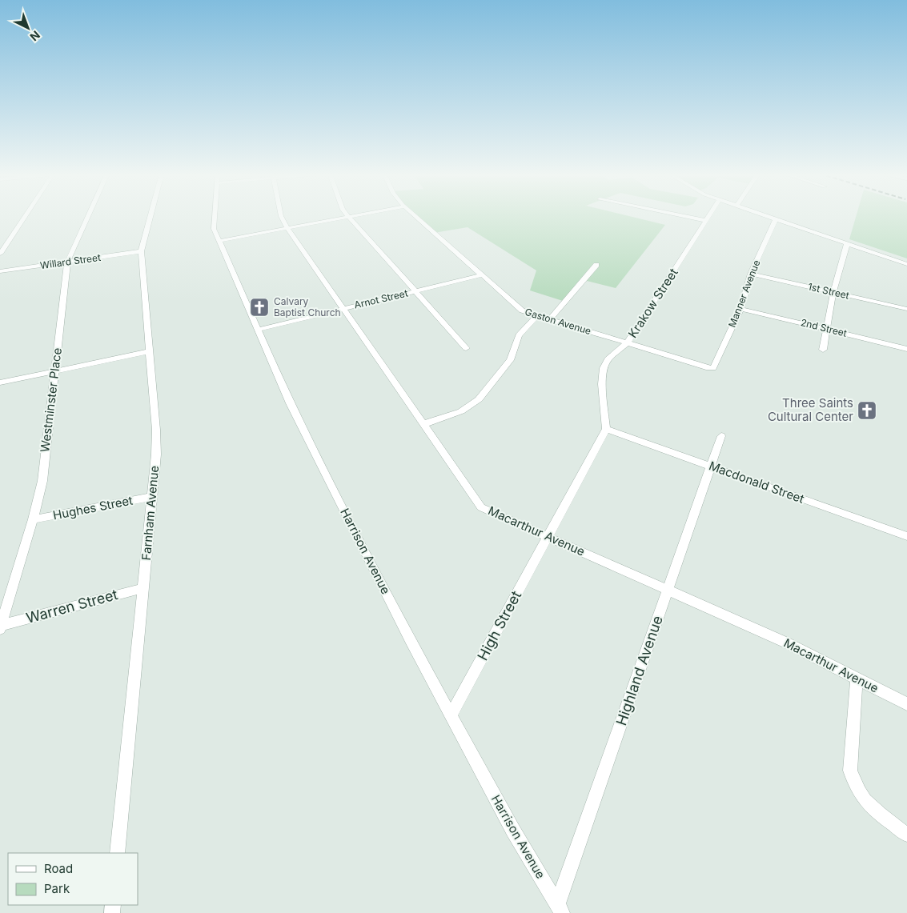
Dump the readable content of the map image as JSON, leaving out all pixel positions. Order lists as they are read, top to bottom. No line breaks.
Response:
{"streets":{"street":["Willard Street","1st Street","Manner Avenue","Arnot Street","Krakow Street","Gaston Avenue","2nd Street","Westminster Place","Macdonald Street","Hughes Street","Farnham Avenue","Macarthur Avenue","Harrison Avenue","Warren Street","High Street","Highland Avenue"]},"crossings":[["Willard Street","Westminster Place"],["Willard Street","Farnham Avenue"],["1st Street","Manner Avenue"],["Manner Avenue","Gaston Avenue"],["Manner Avenue","2nd Street"],["Arnot Street","Gaston Avenue"],["Arnot Street","Macarthur Avenue"],["Arnot Street","Harrison Avenue"],["Krakow Street","Gaston Avenue"],["Krakow Street","Macdonald Street"],["Westminster Place","Hughes Street"],["Westminster Place","Warren Street"],["Macdonald Street","Highland Avenue"],["Hughes Street","Farnham Avenue"],["Farnham Avenue","Warren Street"],["Macarthur Avenue","High Street"],["Macarthur Avenue","Highland Avenue"],["Harrison Avenue","High Street"],["Harrison Avenue","Highland Avenue"]],"places":{"church":["Calvary Baptist Church","Three Saints Cultural Center"]},"legend":["Road","Park"],"north":"bottom right"}
